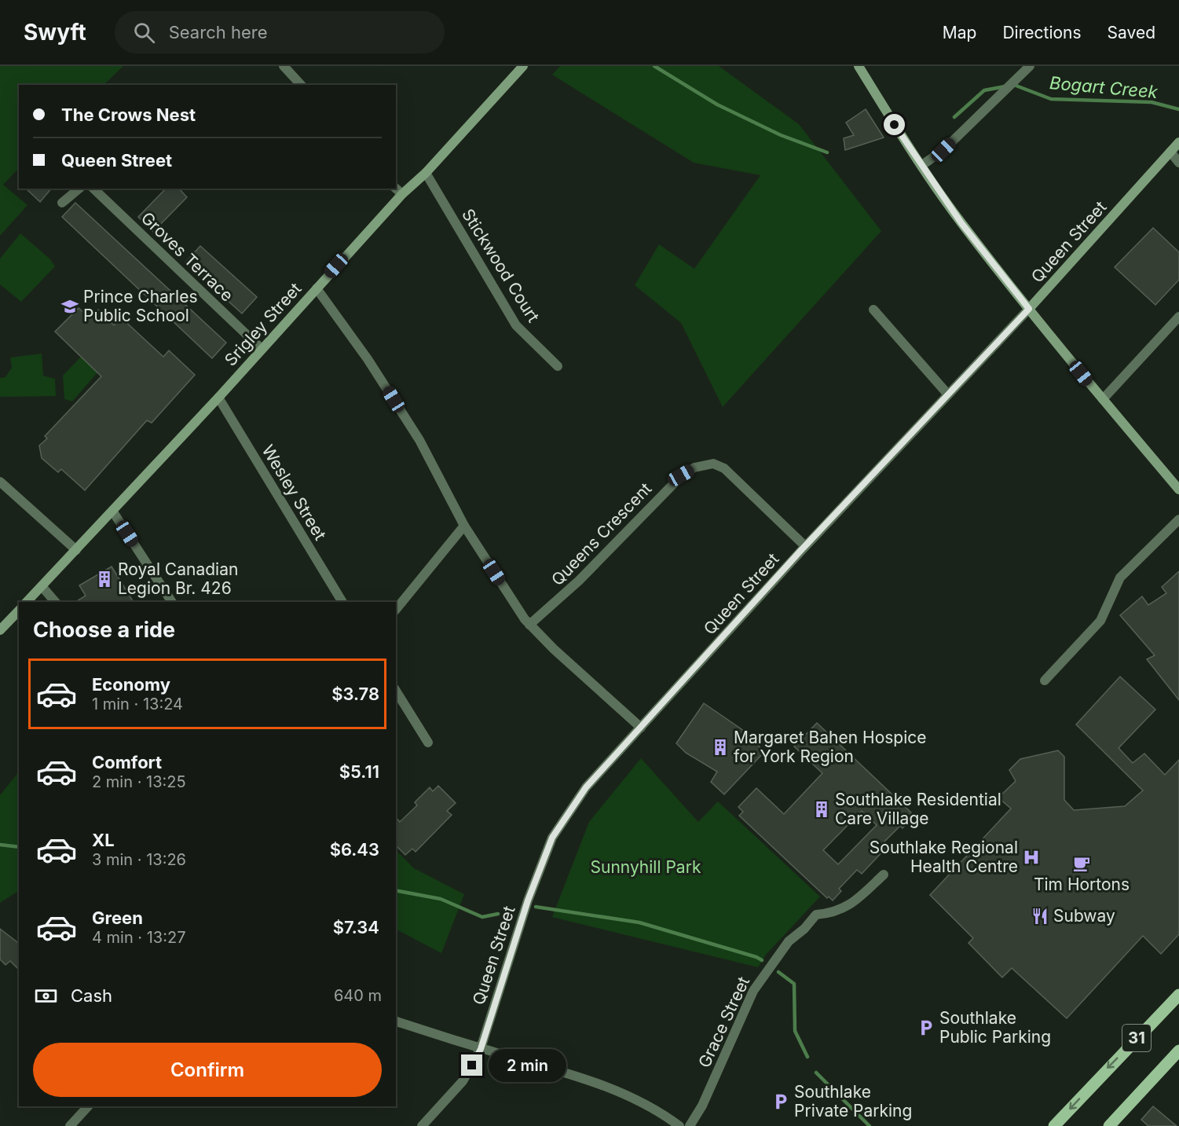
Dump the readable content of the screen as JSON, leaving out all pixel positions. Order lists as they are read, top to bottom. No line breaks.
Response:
{"streets":{"main road":["31"],"street":["Queen Street","Groves Terrace","Stickwood Court","Srigley Street","Wesley Street","Queens Crescent","Grace Street"]},"crossings":[["Queen Street","Queens Crescent"],["Groves Terrace","Srigley Street"],["Stickwood Court","Srigley Street"],["Srigley Street","Wesley Street"]],"water":["Bogart Creek"],"parks":["Sunnyhill Park"],"places":{"school or university":["Prince Charles Public School"],"building":["Royal Canadian Legion Br. 426","Margaret Bahen Hospice for York Region","Southlake Residential Care Village"],"hospital":["Southlake Regional Health Centre"],"cafe":["Tim Hortons"],"restaurant":["Subway"],"parking":["Southlake Public Parking","Southlake Private Parking"]},"page":{"header":"Swyft","search":"Search here","nav":["Map","Directions","Saved"],"banner":["The Crows Nest","Queen Street"],"heading":"Choose a ride","list":[{"name":"Economy","note":"1 min · 13:24","value":"$3.78"},{"name":"Comfort","note":"2 min · 13:25","value":"$5.11"},{"name":"XL","note":"3 min · 13:26","value":"$6.43"},{"name":"Green","note":"4 min · 13:27","value":"$7.34"}],"pay":["Cash","640 m"],"buttons":"Confirm","bubble":"2 min"}}
